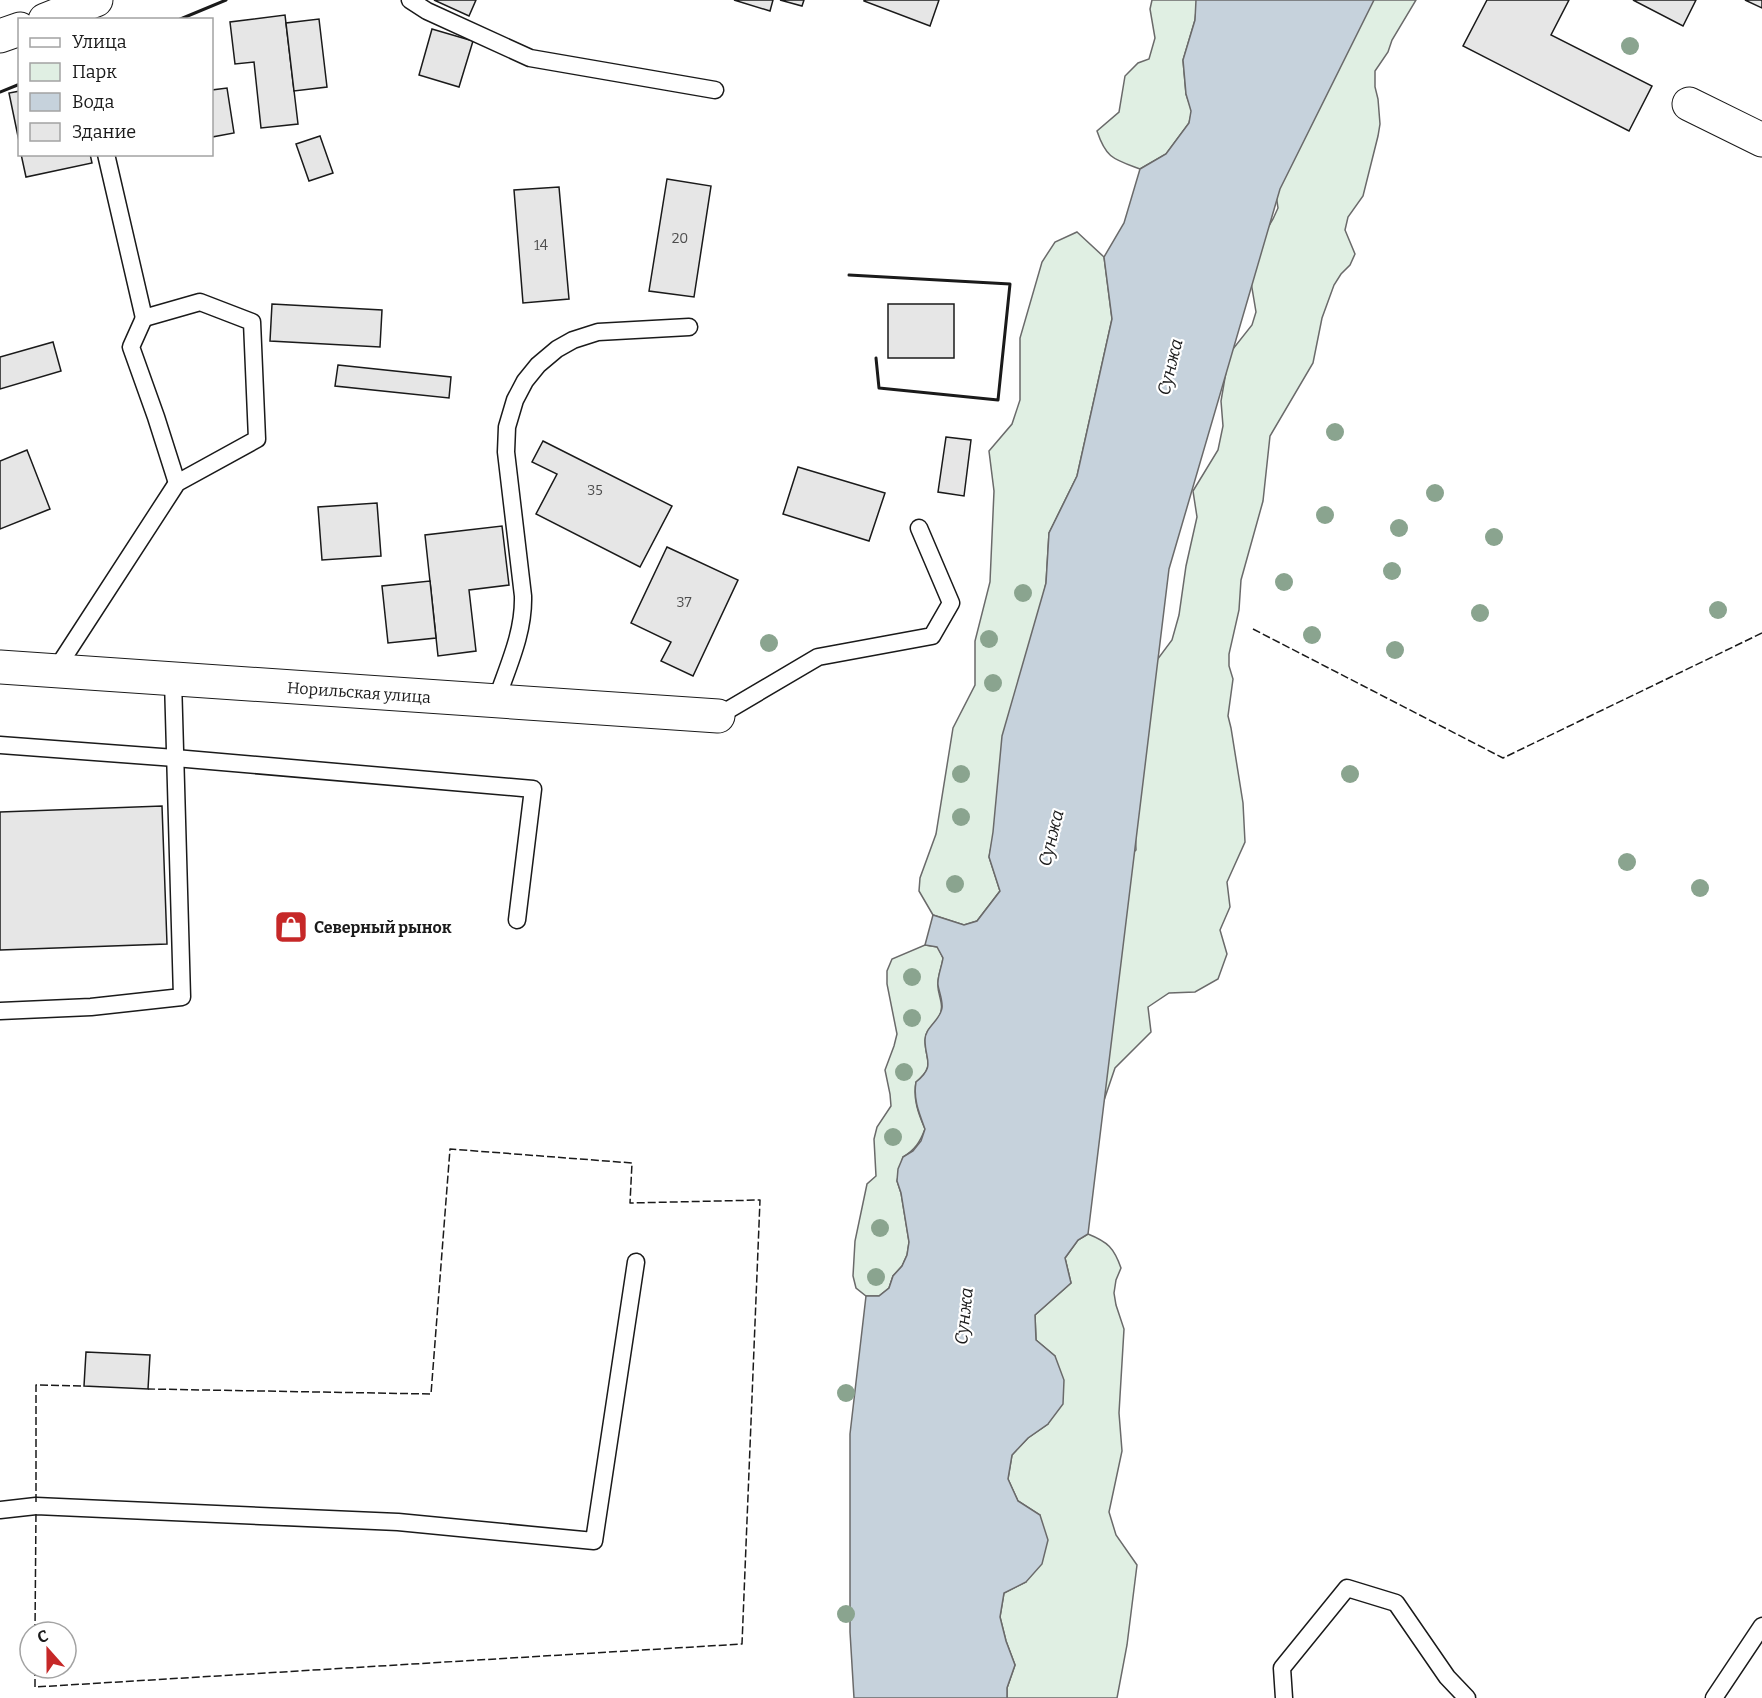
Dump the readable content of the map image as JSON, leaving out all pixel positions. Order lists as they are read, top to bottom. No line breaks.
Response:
{"streets":{"street":["Норильская улица"]},"water":["Сунжа"],"places":{"shop":["Северный рынок"]},"house_numbers":["20","14","35","37"],"legend":["Улица","Парк","Вода","Здание"],"north":"top"}
